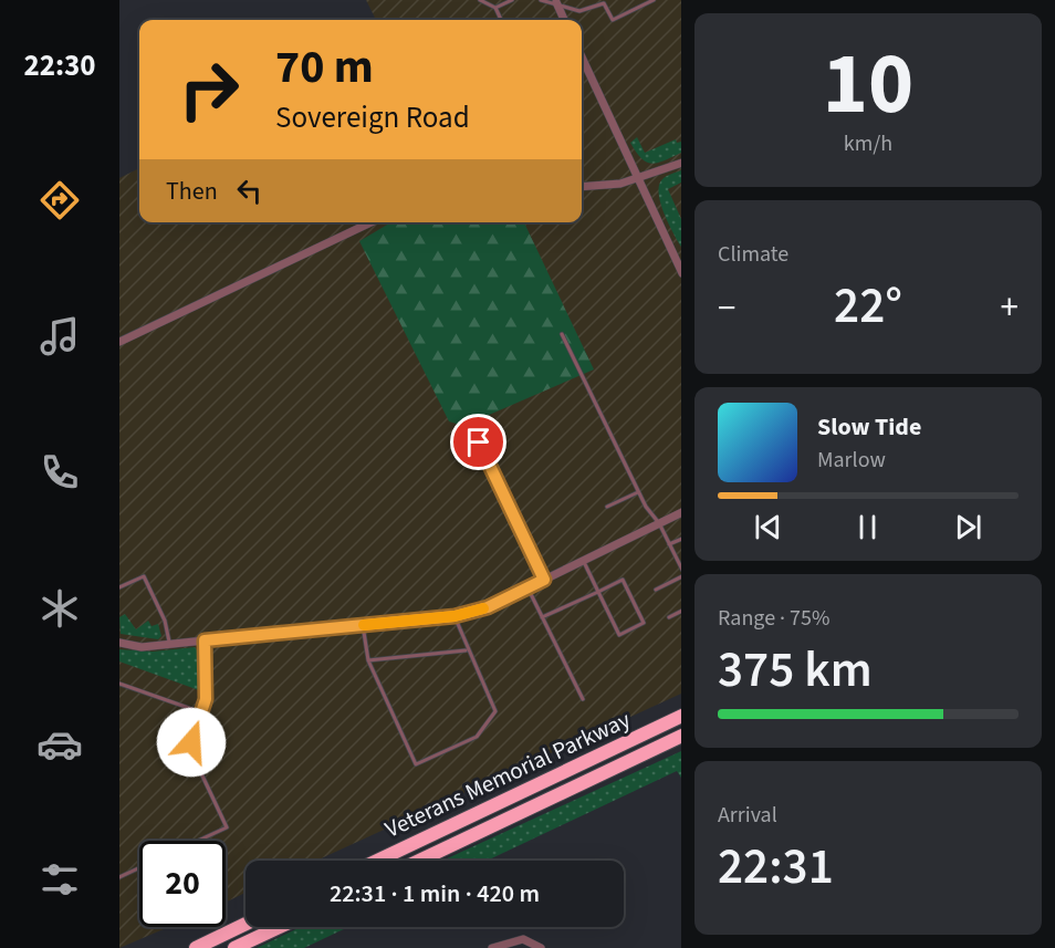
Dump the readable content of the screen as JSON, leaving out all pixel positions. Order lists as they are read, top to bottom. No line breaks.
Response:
{"streets":{"highway":["Veterans Memorial Parkway"]},"page":{"tabs":"22:30","tile":[["10","km/h"],"Climate",["Range · 75%","375 km"],["Arrival","22:31"]],"turn":["70 m","Sovereign Road"],"then":"Then","heat":["−","22°","+"],"song":["Slow Tide","Marlow"],"limit":"20","trip":"22:31 · 1 min · 420 m"}}
